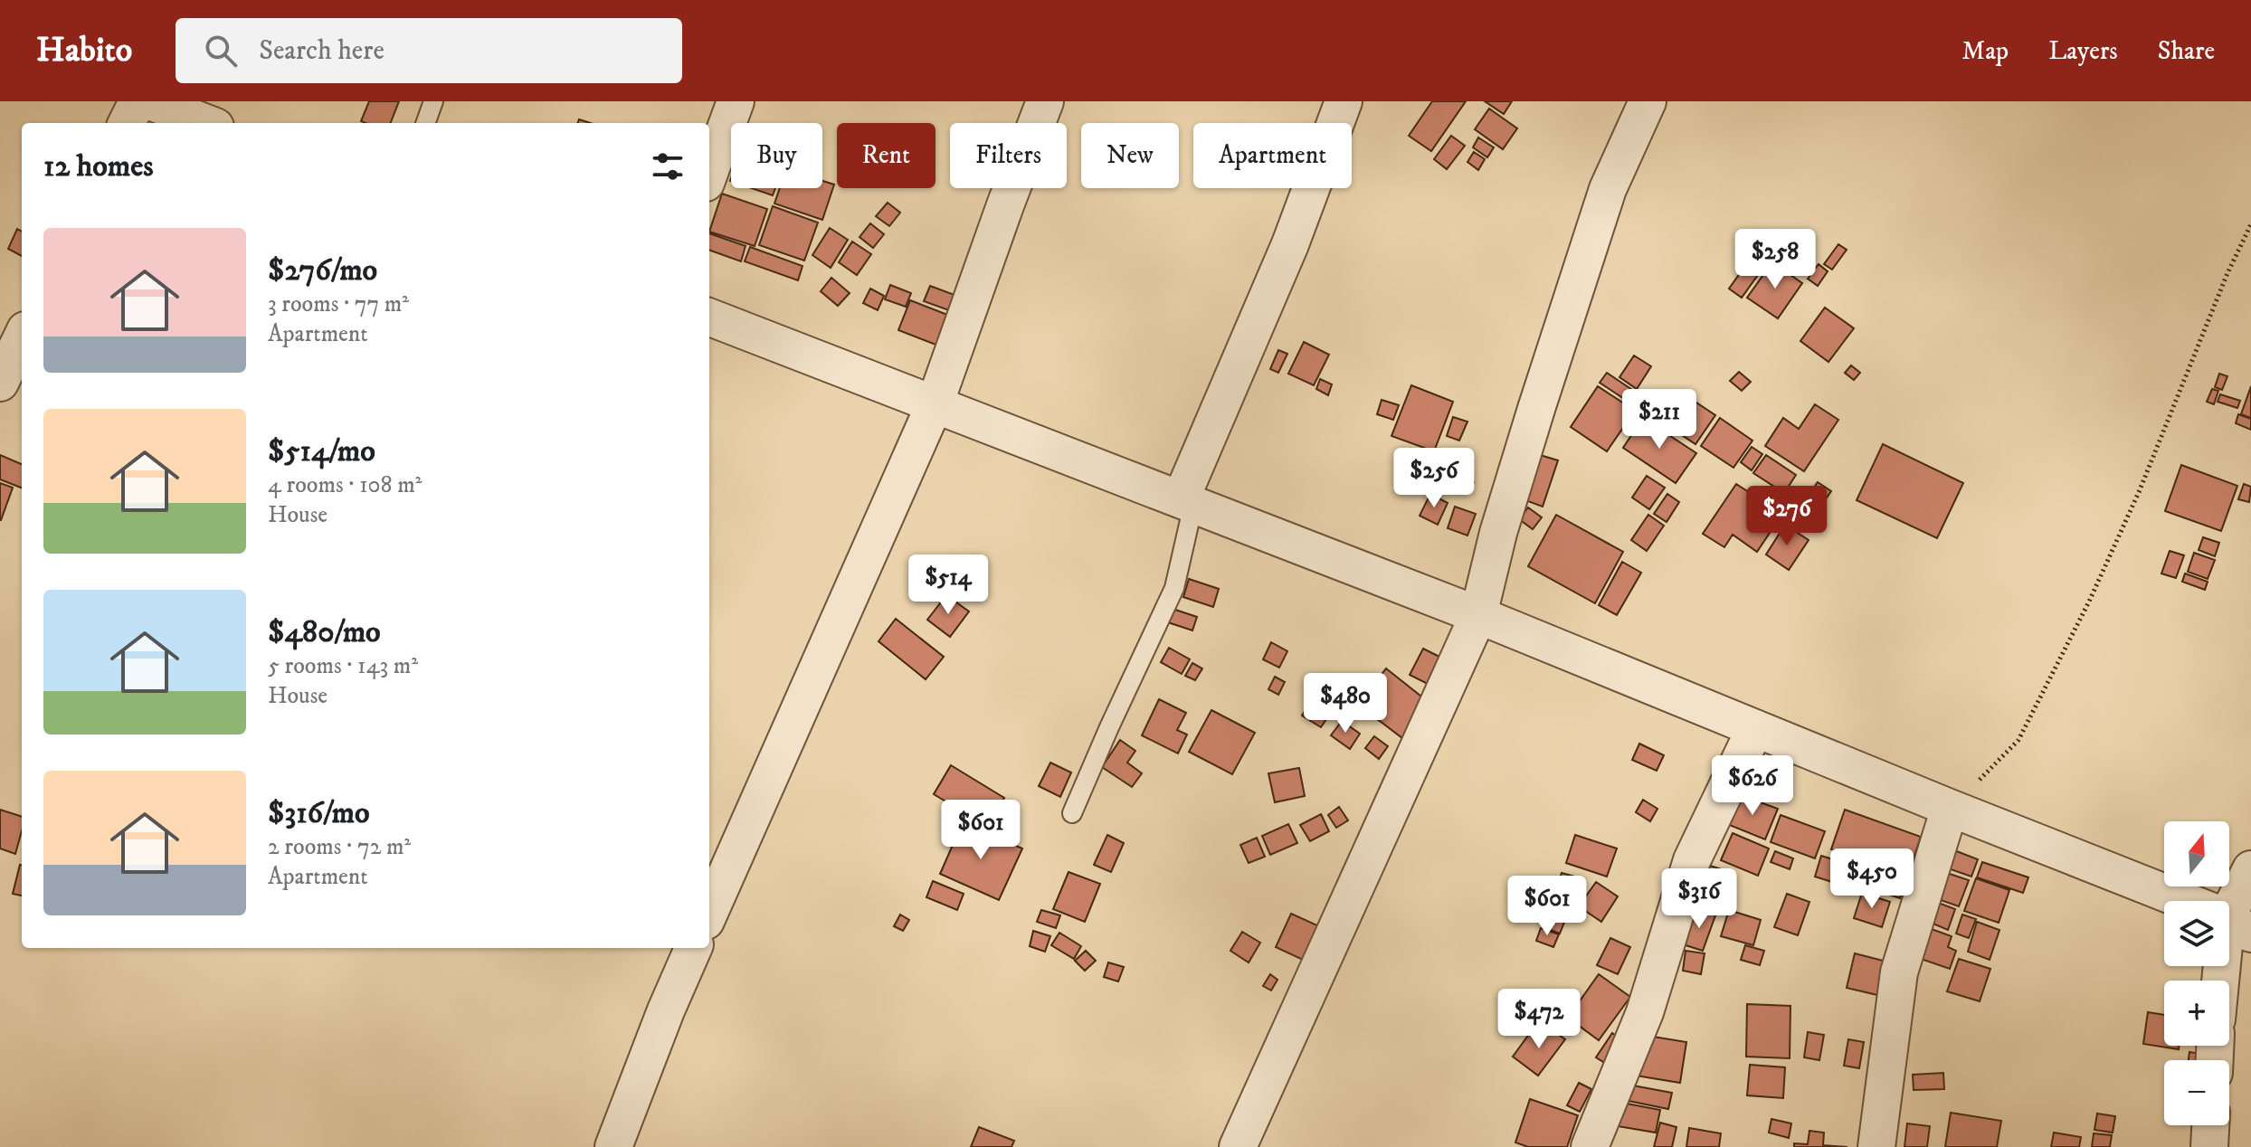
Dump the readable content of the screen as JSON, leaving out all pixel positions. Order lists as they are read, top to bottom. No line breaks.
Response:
{"north":"top","page":{"header":"Habito","search":"Search here","nav":["Map","Layers","Share"],"chip":["Buy","Rent","Filters","New","Apartment"],"heading":"12 homes","list":[{"name":"$276/mo","note":"3 rooms · 77 m² · Apartment"},{"name":"$514/mo","note":"4 rooms · 108 m² · House"},{"name":"$480/mo","note":"5 rooms · 143 m² · House"},{"name":"$316/mo","note":"2 rooms · 72 m² · Apartment"}],"price":["$258","$211","$256","$276","$514","$480","$626","$601","$450","$316","$601","$472"],"map_buttons":["+","−"]}}
